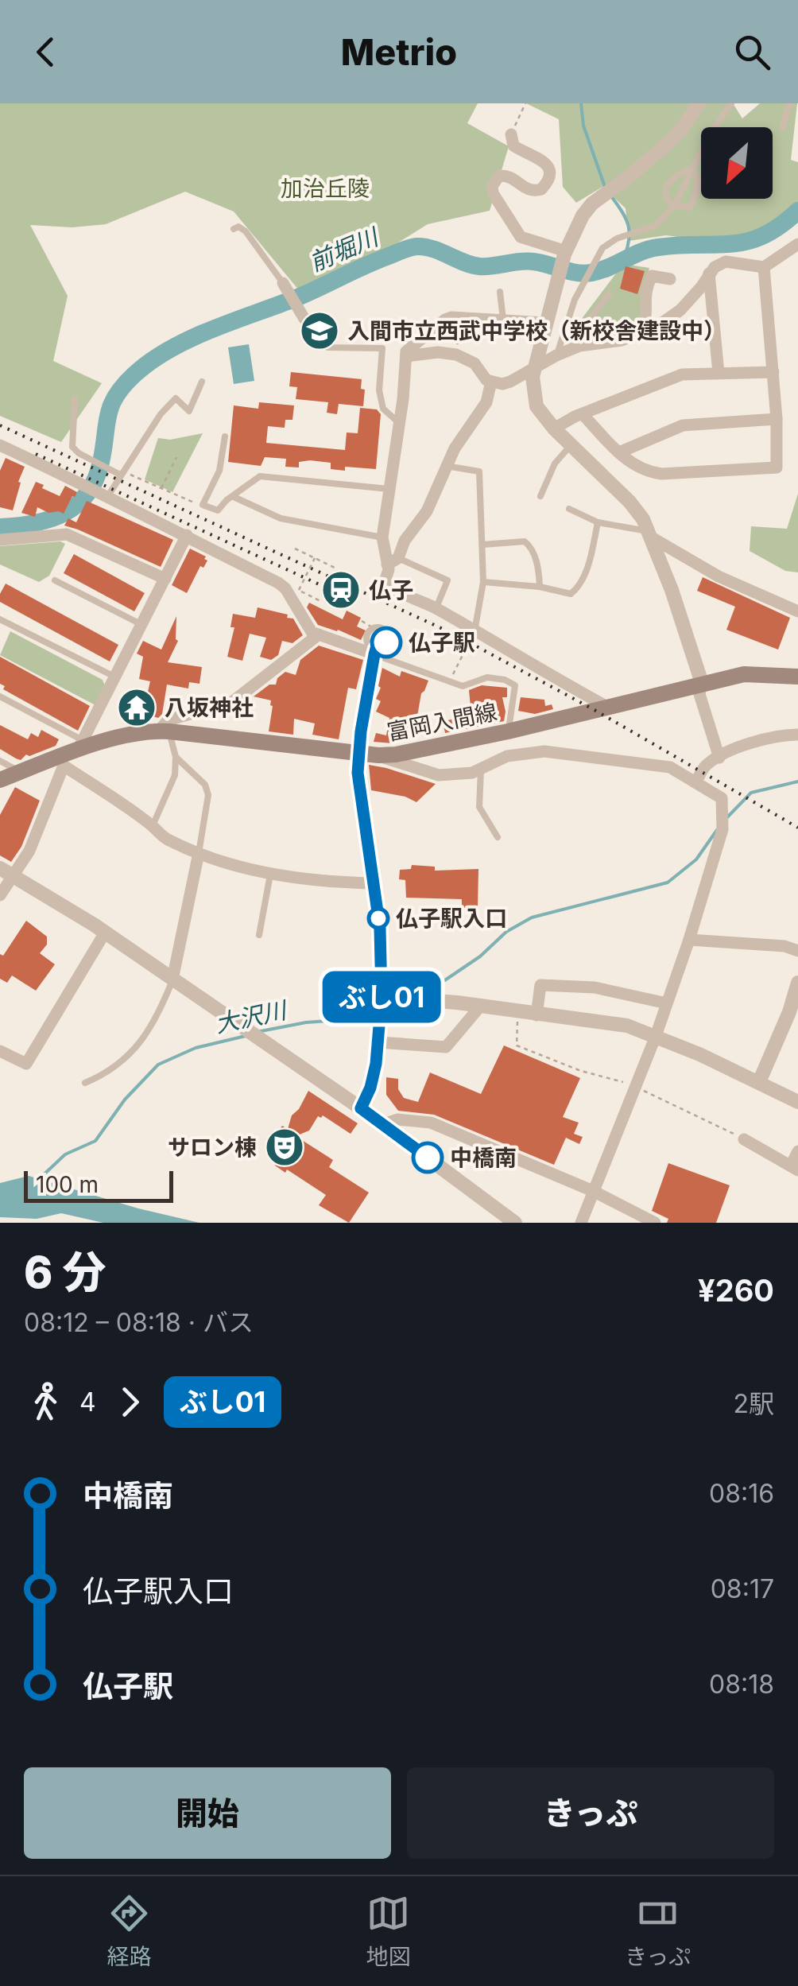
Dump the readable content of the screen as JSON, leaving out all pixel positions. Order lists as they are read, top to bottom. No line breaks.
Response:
{"streets":{"main road":["富岡入間線"]},"water":["前堀川","大沢川"],"parks":["加治丘陵"],"places":{"school or university":["入間市立西武中学校（新校舎建設中）"],"station":["仏子"],"other":["仏子駅","仏子駅入口","中橋南"],"temple":["八坂神社"],"theatre":["サロン棟"]},"lines":["bus line ぶし01"],"scale_bar":"100 m","north":"bottom left","page":{"header":"Metrio","on_map":"ぶし01","scale":"100 m","heading":["6 分","08:12 – 08:18 · バス","¥260"],"legs":["4","ぶし01","2駅"],"list":[{"name":"中橋南","value":"08:16"},{"name":"仏子駅入口","value":"08:17"},{"name":"仏子駅","value":"08:18"}],"buttons":["開始","きっぷ"],"tabs":["経路","地図","きっぷ"]}}
